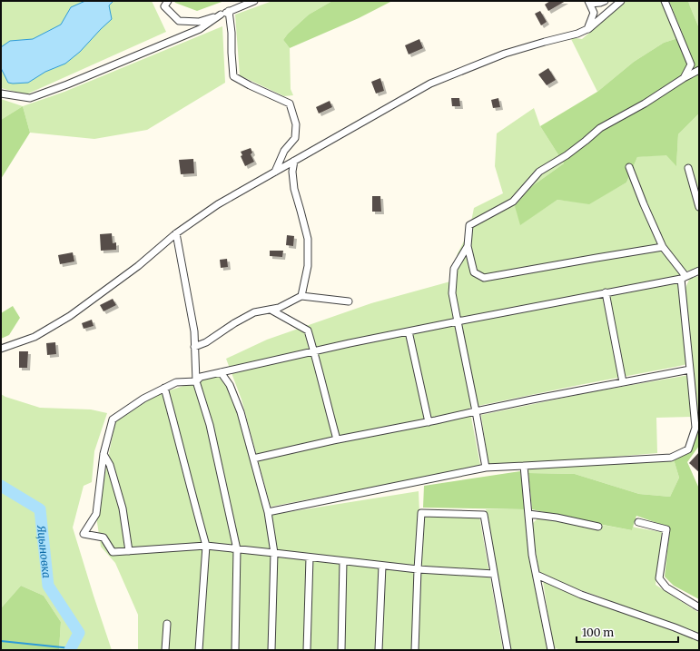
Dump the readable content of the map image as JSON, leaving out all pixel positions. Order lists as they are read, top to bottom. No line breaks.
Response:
{"water":["Яцыновка"],"scale_bar":"100 m"}
